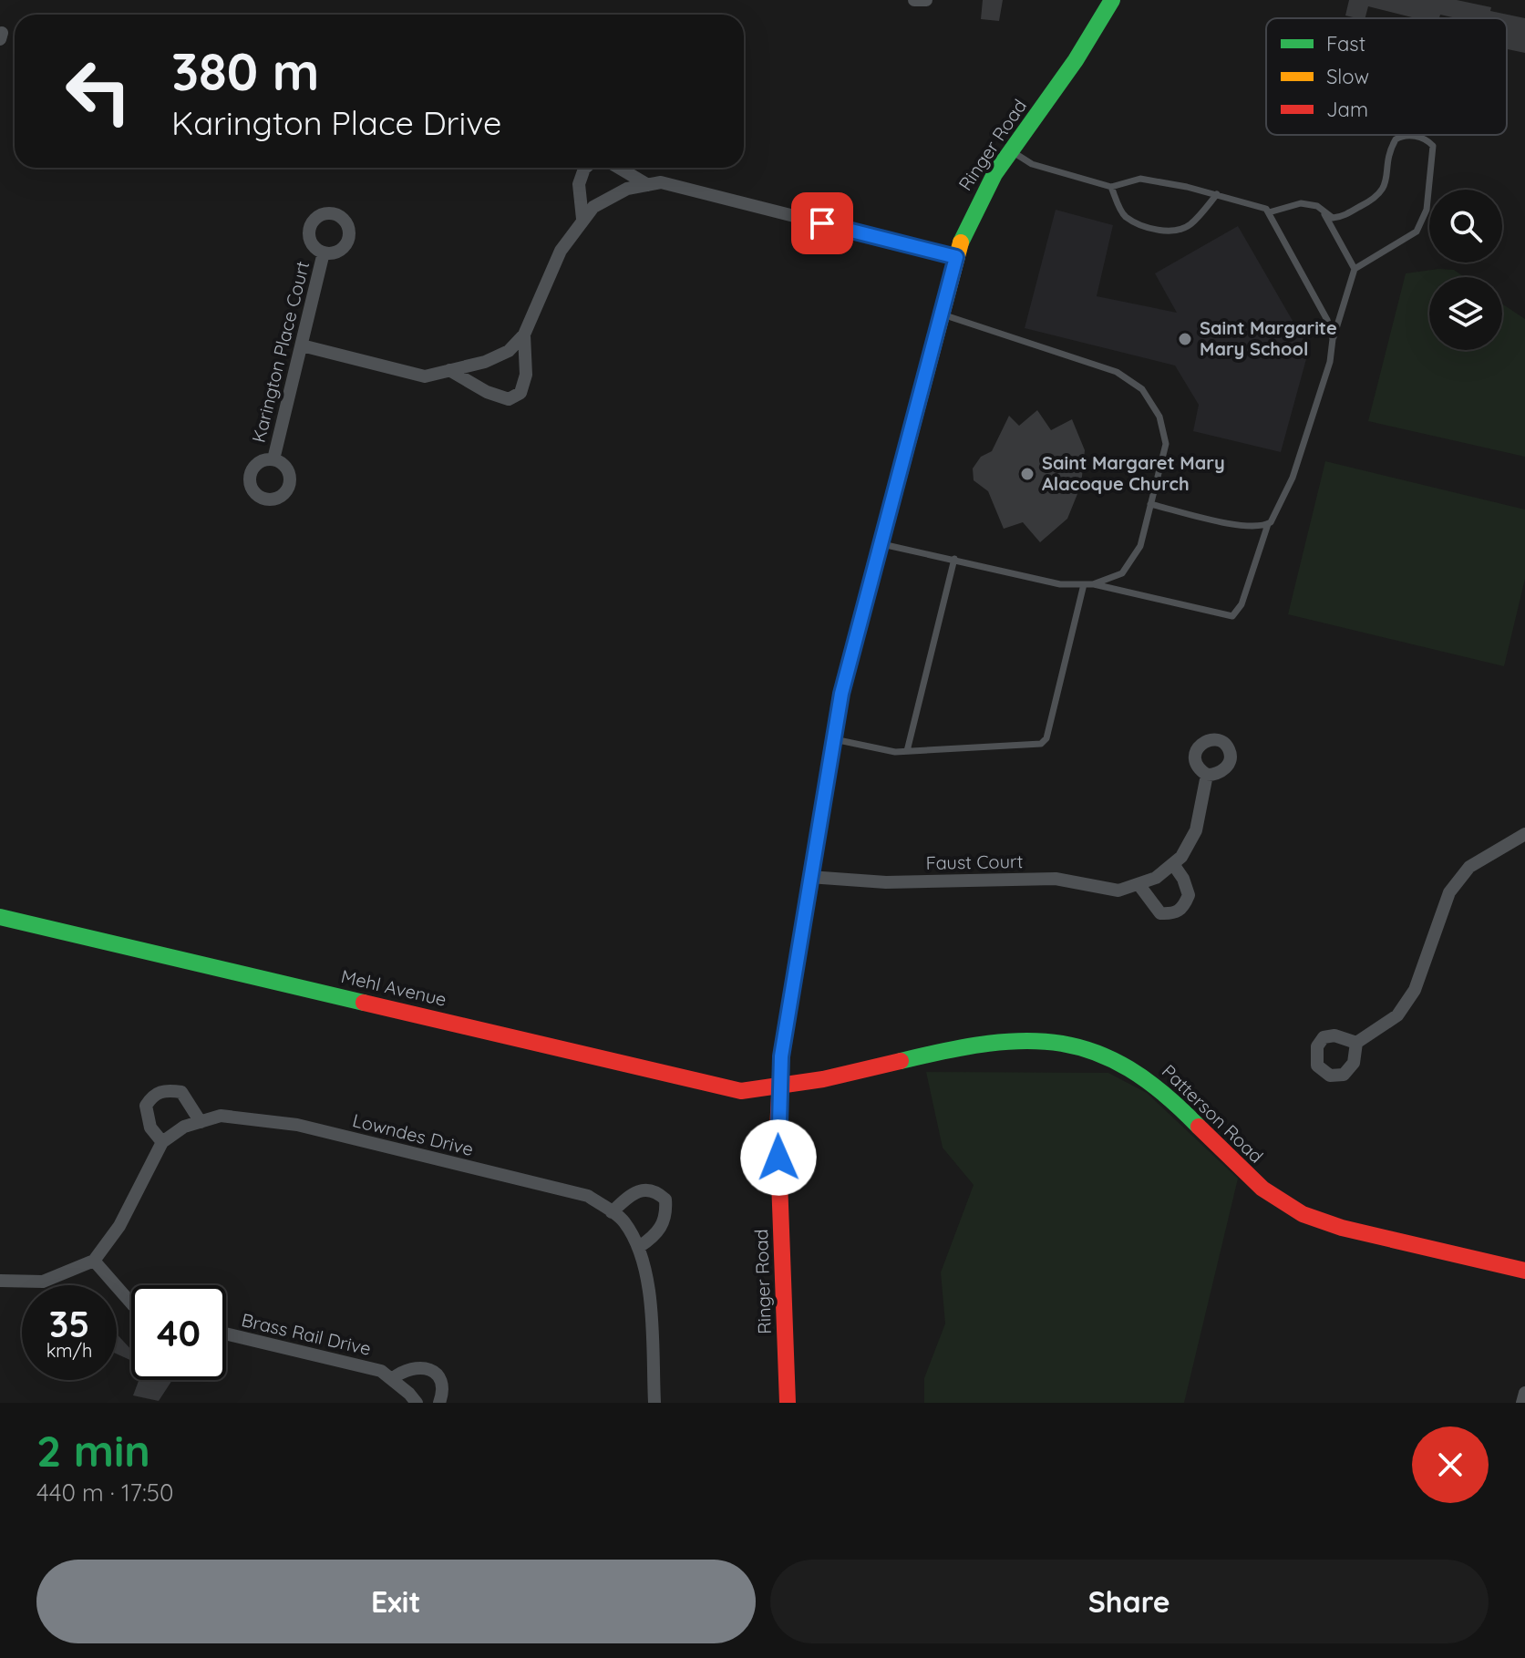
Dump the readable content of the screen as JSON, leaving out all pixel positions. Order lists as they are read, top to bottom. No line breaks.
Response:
{"streets":{"street":["Ringer Road","Karington Place Court","Faust Court","Mehl Avenue","Patterson Road","Lowndes Drive","Brass Rail Drive"]},"crossings":[["Ringer Road","Faust Court"],["Ringer Road","Mehl Avenue"],["Ringer Road","Patterson Road"],["Mehl Avenue","Patterson Road"]],"places":["Saint Margarite Mary School","Saint Margaret Mary Alacoque Church"],"legend":["Fast","Slow","Jam"],"page":{"turn":["380 m","Karington Place Drive"],"speed":"35 km/h","limit":"40","heading":["2 min","440 m · 17:50"],"buttons":["Exit","Share"]}}
